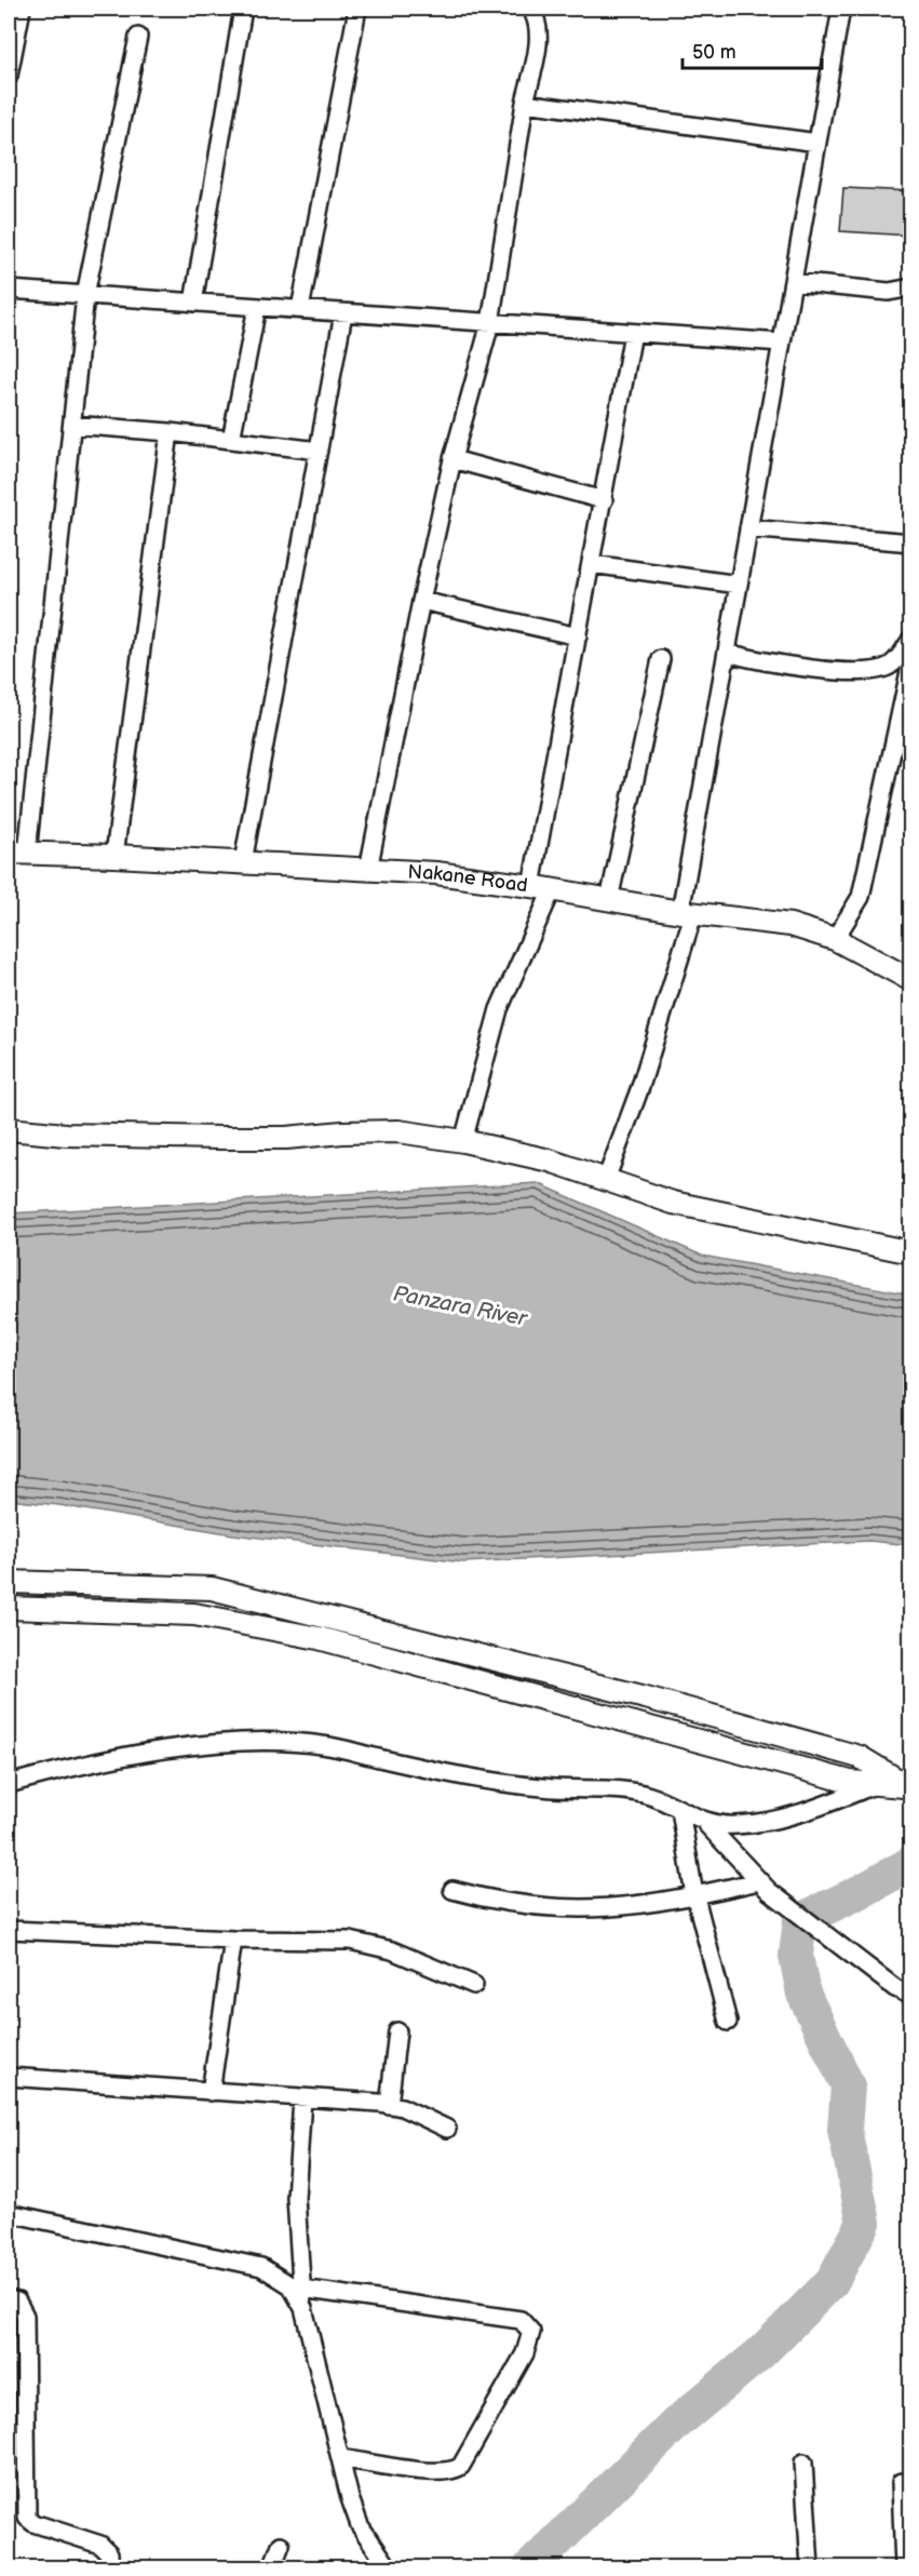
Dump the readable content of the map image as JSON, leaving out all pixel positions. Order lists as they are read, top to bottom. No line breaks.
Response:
{"streets":{"street":["Nakane Road"]},"water":["Panzara River"],"scale_bar":"50 m"}
